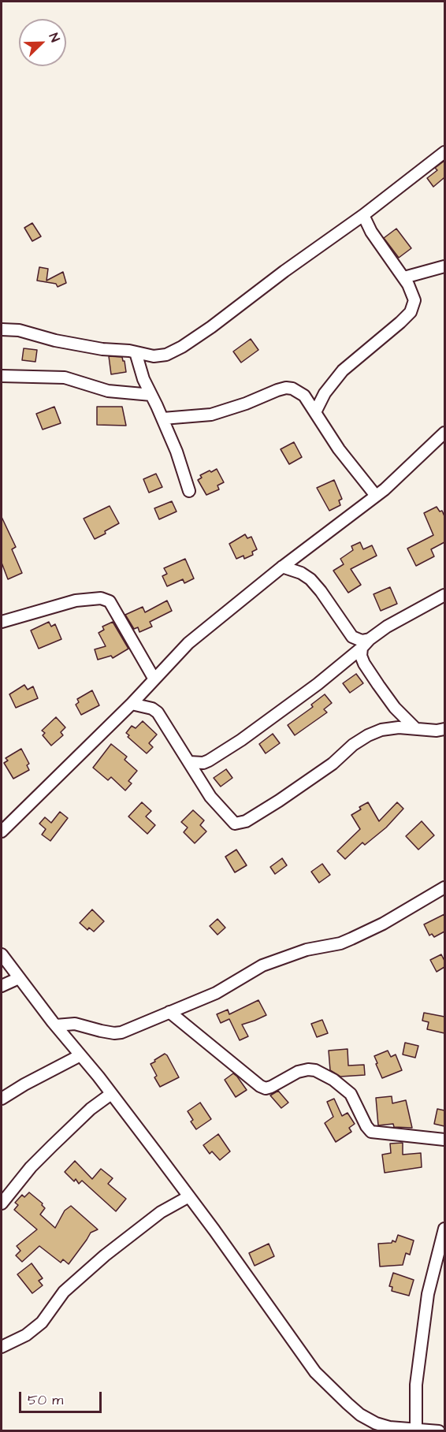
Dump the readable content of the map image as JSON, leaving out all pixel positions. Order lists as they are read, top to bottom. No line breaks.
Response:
{"scale_bar":"50 m","north":"top right"}
